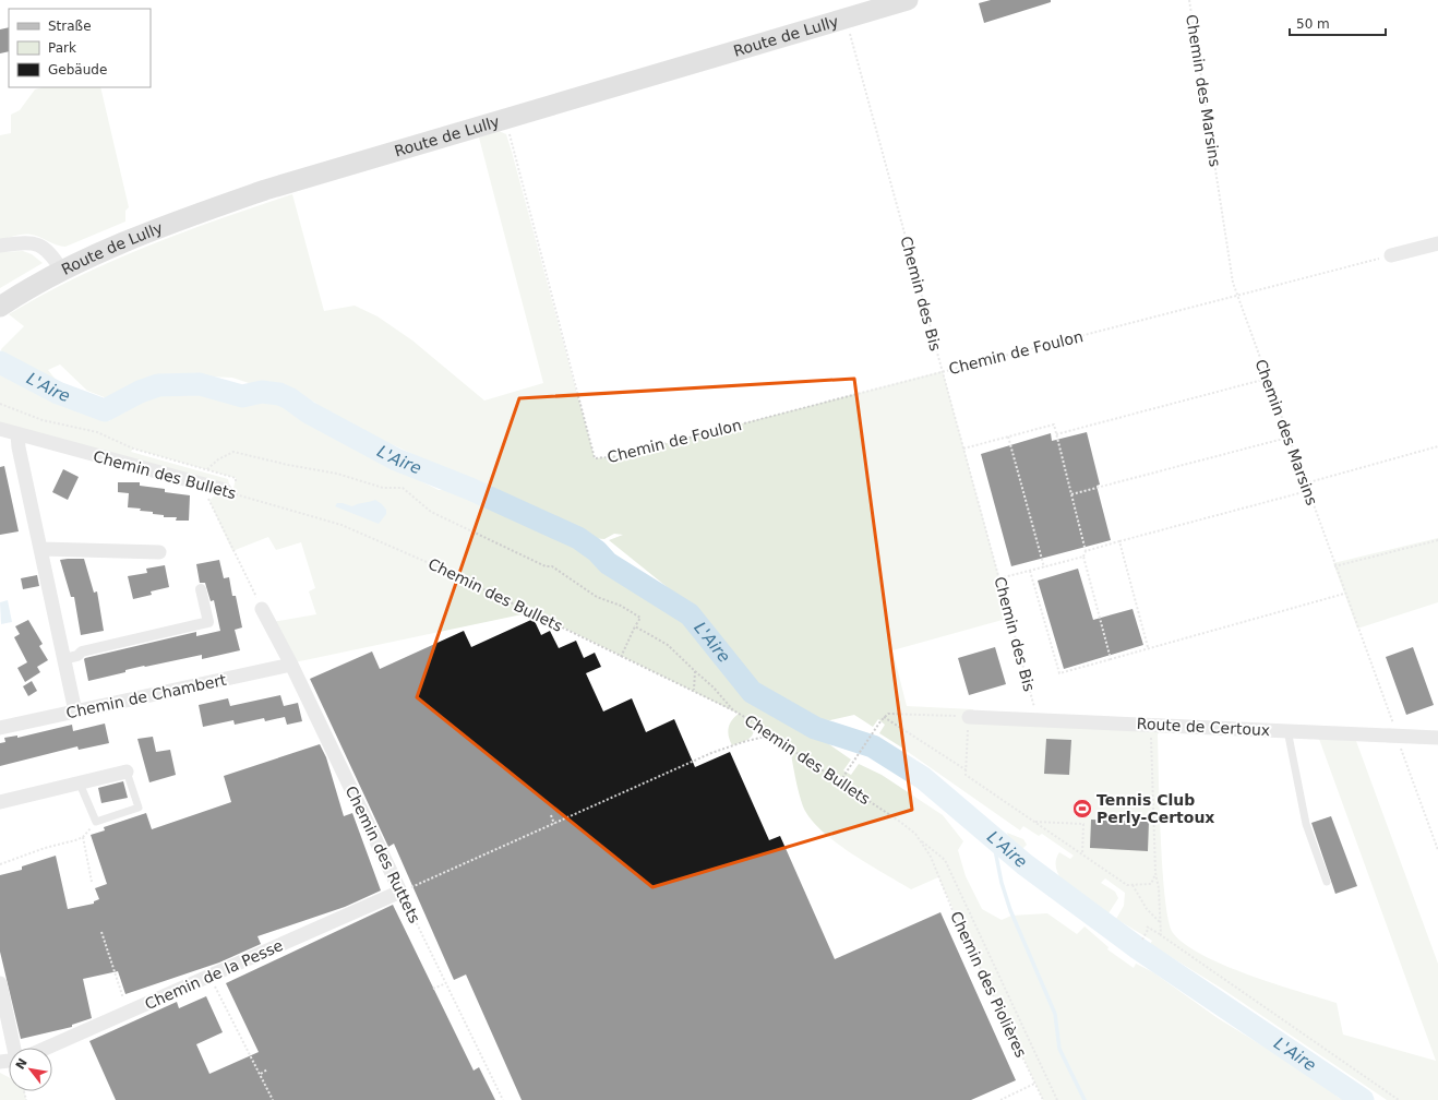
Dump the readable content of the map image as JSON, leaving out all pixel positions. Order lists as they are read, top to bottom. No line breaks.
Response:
{"streets":{"main road":["Route de Lully"],"street":["Chemin des Bullets","Chemin de Chambert","Route de Certoux","Chemin des Ruttets","Chemin de la Pesse"],"path":["Chemin des Marsins","Chemin des Bis","Chemin de Foulon","Chemin des Piolières"]},"crossings":[["Route de Lully","Chemin des Bis"],["Chemin des Marsins","Chemin de Foulon"],["Chemin des Marsins","Route de Certoux"],["Chemin des Bis","Chemin de Foulon"],["Chemin des Bis","Route de Certoux"],["Chemin des Bullets","Chemin des Piolières"],["Chemin de Chambert","Chemin des Ruttets"],["Chemin des Ruttets","Chemin de la Pesse"]],"water":["L'Aire"],"places":{"sports":["Tennis Club Perly-Certoux"]},"legend":["Straße","Park","Gebäude"],"scale_bar":"50 m","north":"top left"}
